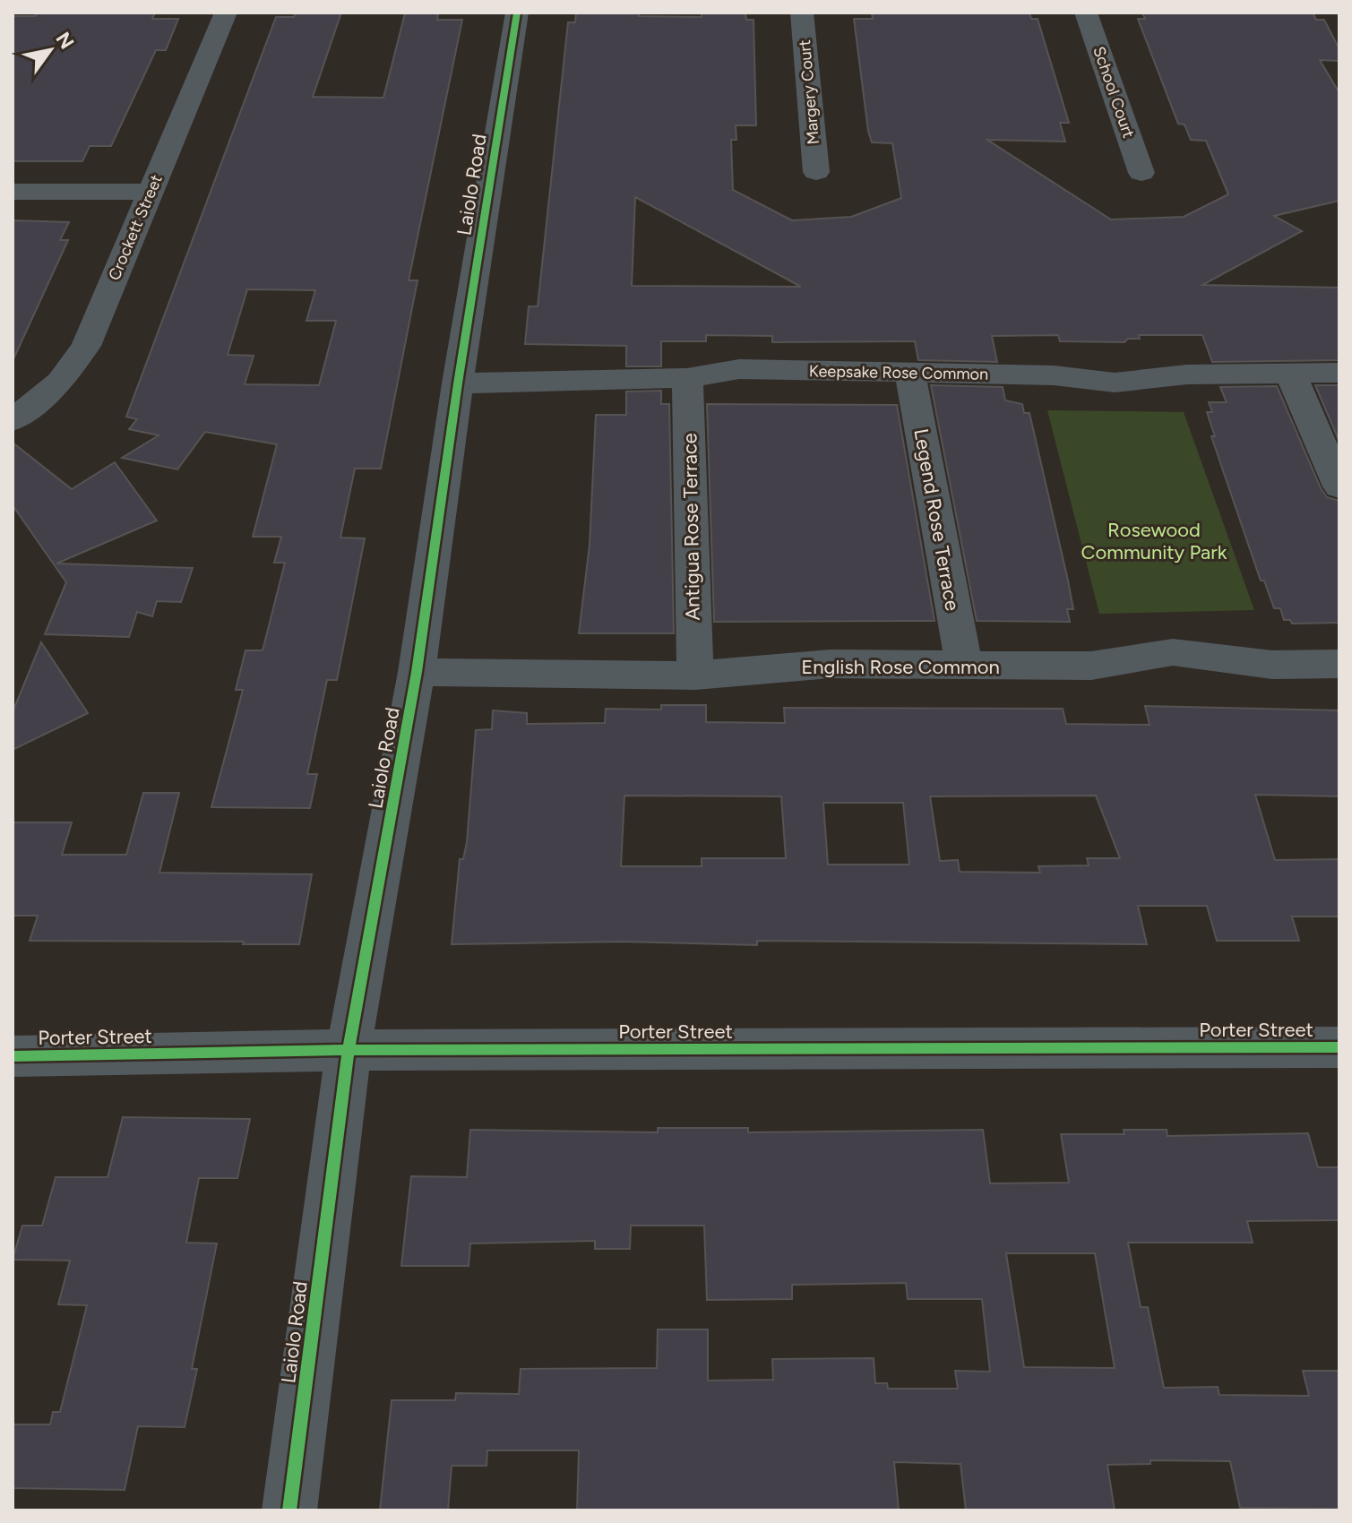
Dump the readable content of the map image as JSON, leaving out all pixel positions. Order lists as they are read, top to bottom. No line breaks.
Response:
{"streets":{"street":["Margery Court","School Court","Laiolo Road","Crockett Street","Keepsake Rose Common","Legend Rose Terrace","Antigua Rose Terrace","English Rose Common","Porter Street"]},"crossings":[["Laiolo Road","Keepsake Rose Common"],["Laiolo Road","English Rose Common"],["Laiolo Road","Porter Street"],["Keepsake Rose Common","Legend Rose Terrace"],["Keepsake Rose Common","Antigua Rose Terrace"],["Legend Rose Terrace","English Rose Common"],["Antigua Rose Terrace","English Rose Common"]],"parks":["Rosewood Community Park"],"north":"top right"}
